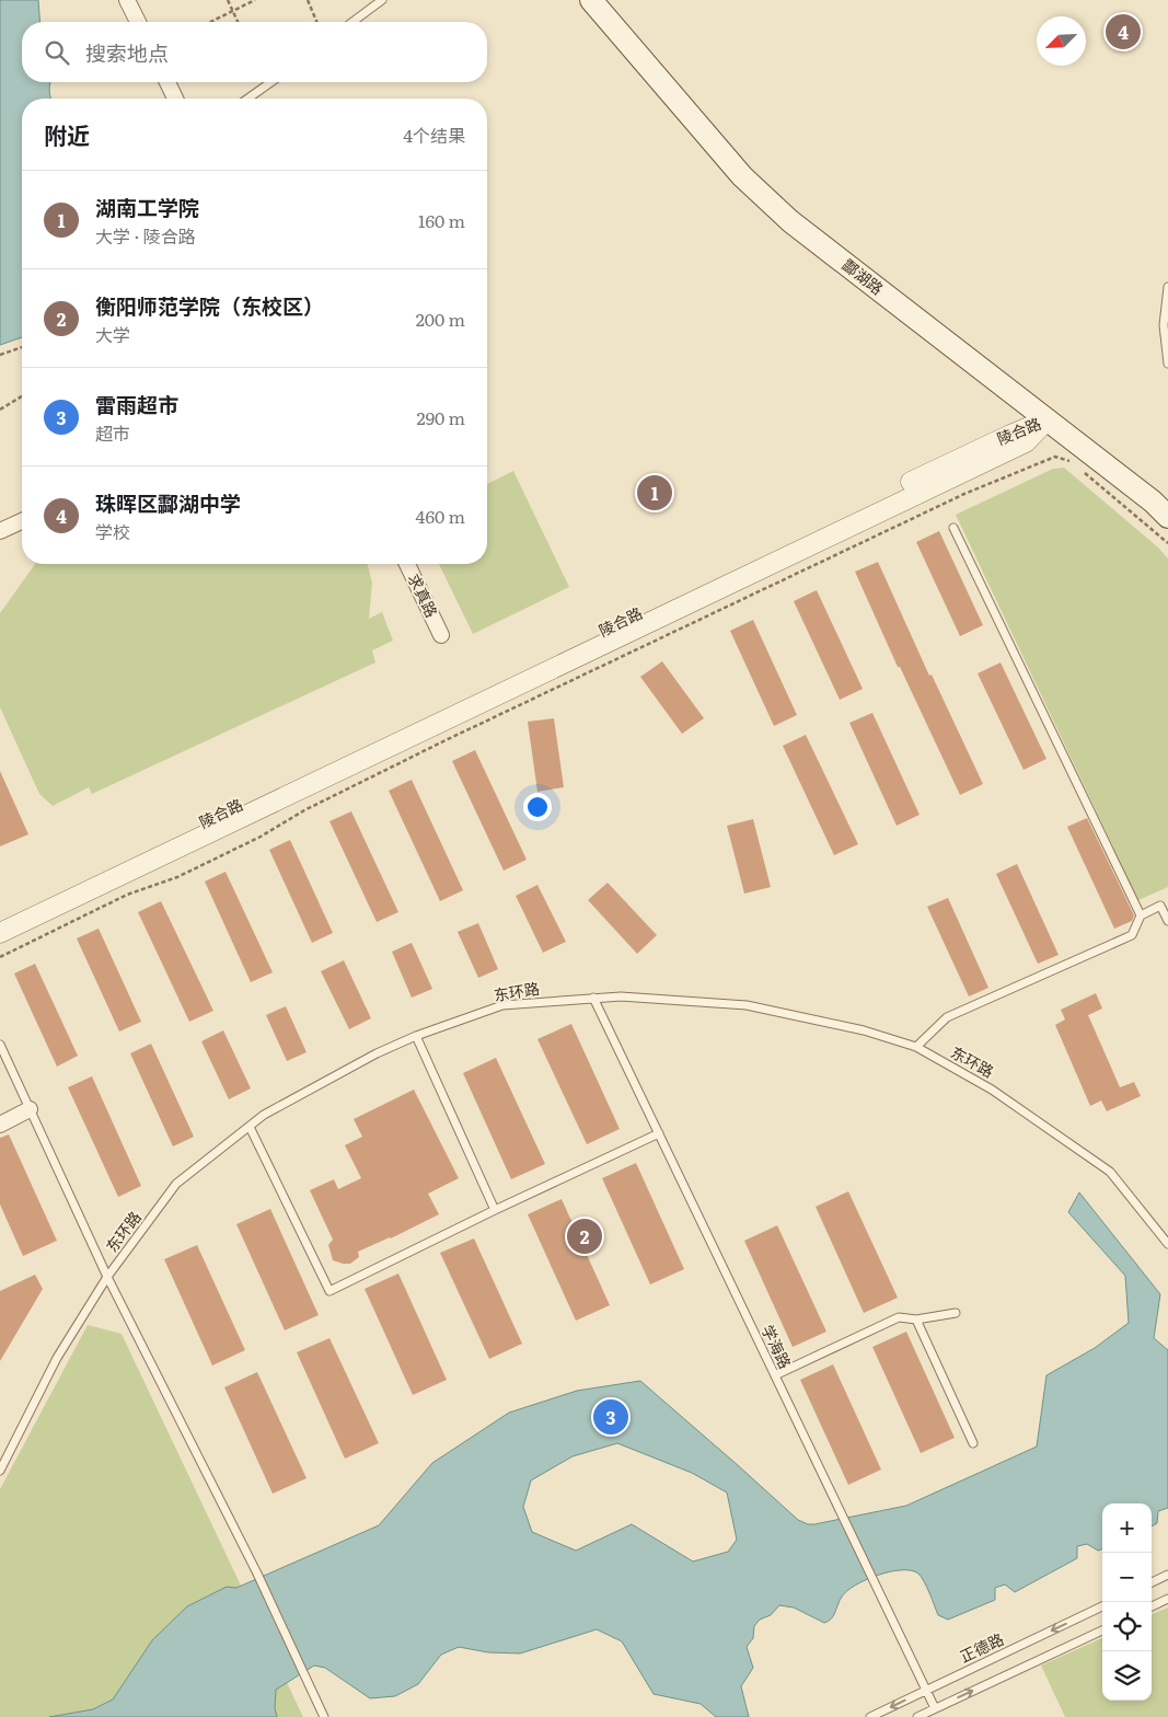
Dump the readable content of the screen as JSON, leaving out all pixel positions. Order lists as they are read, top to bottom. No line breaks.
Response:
{"streets":{"main road":["酃湖路"],"street":["陵合路","求真路"],"lane":["东环路","学海路","正德路"]},"crossings":[["酃湖路","陵合路"],["东环路","学海路"],["学海路","正德路"]],"north":"bottom left","page":{"pins":["4","1","2","3"],"search":"搜索地点","heading":["附近","4个结果"],"list":[{"mark":"1","name":"湖南工学院","note":"大学 · 陵合路","value":"160 m"},{"mark":"2","name":"衡阳师范学院（东校区）","note":"大学","value":"200 m"},{"mark":"3","name":"雷雨超市","note":"超市","value":"290 m"},{"mark":"4","name":"珠晖区酃湖中学","note":"学校","value":"460 m"}],"map_buttons":["+","−"]}}
